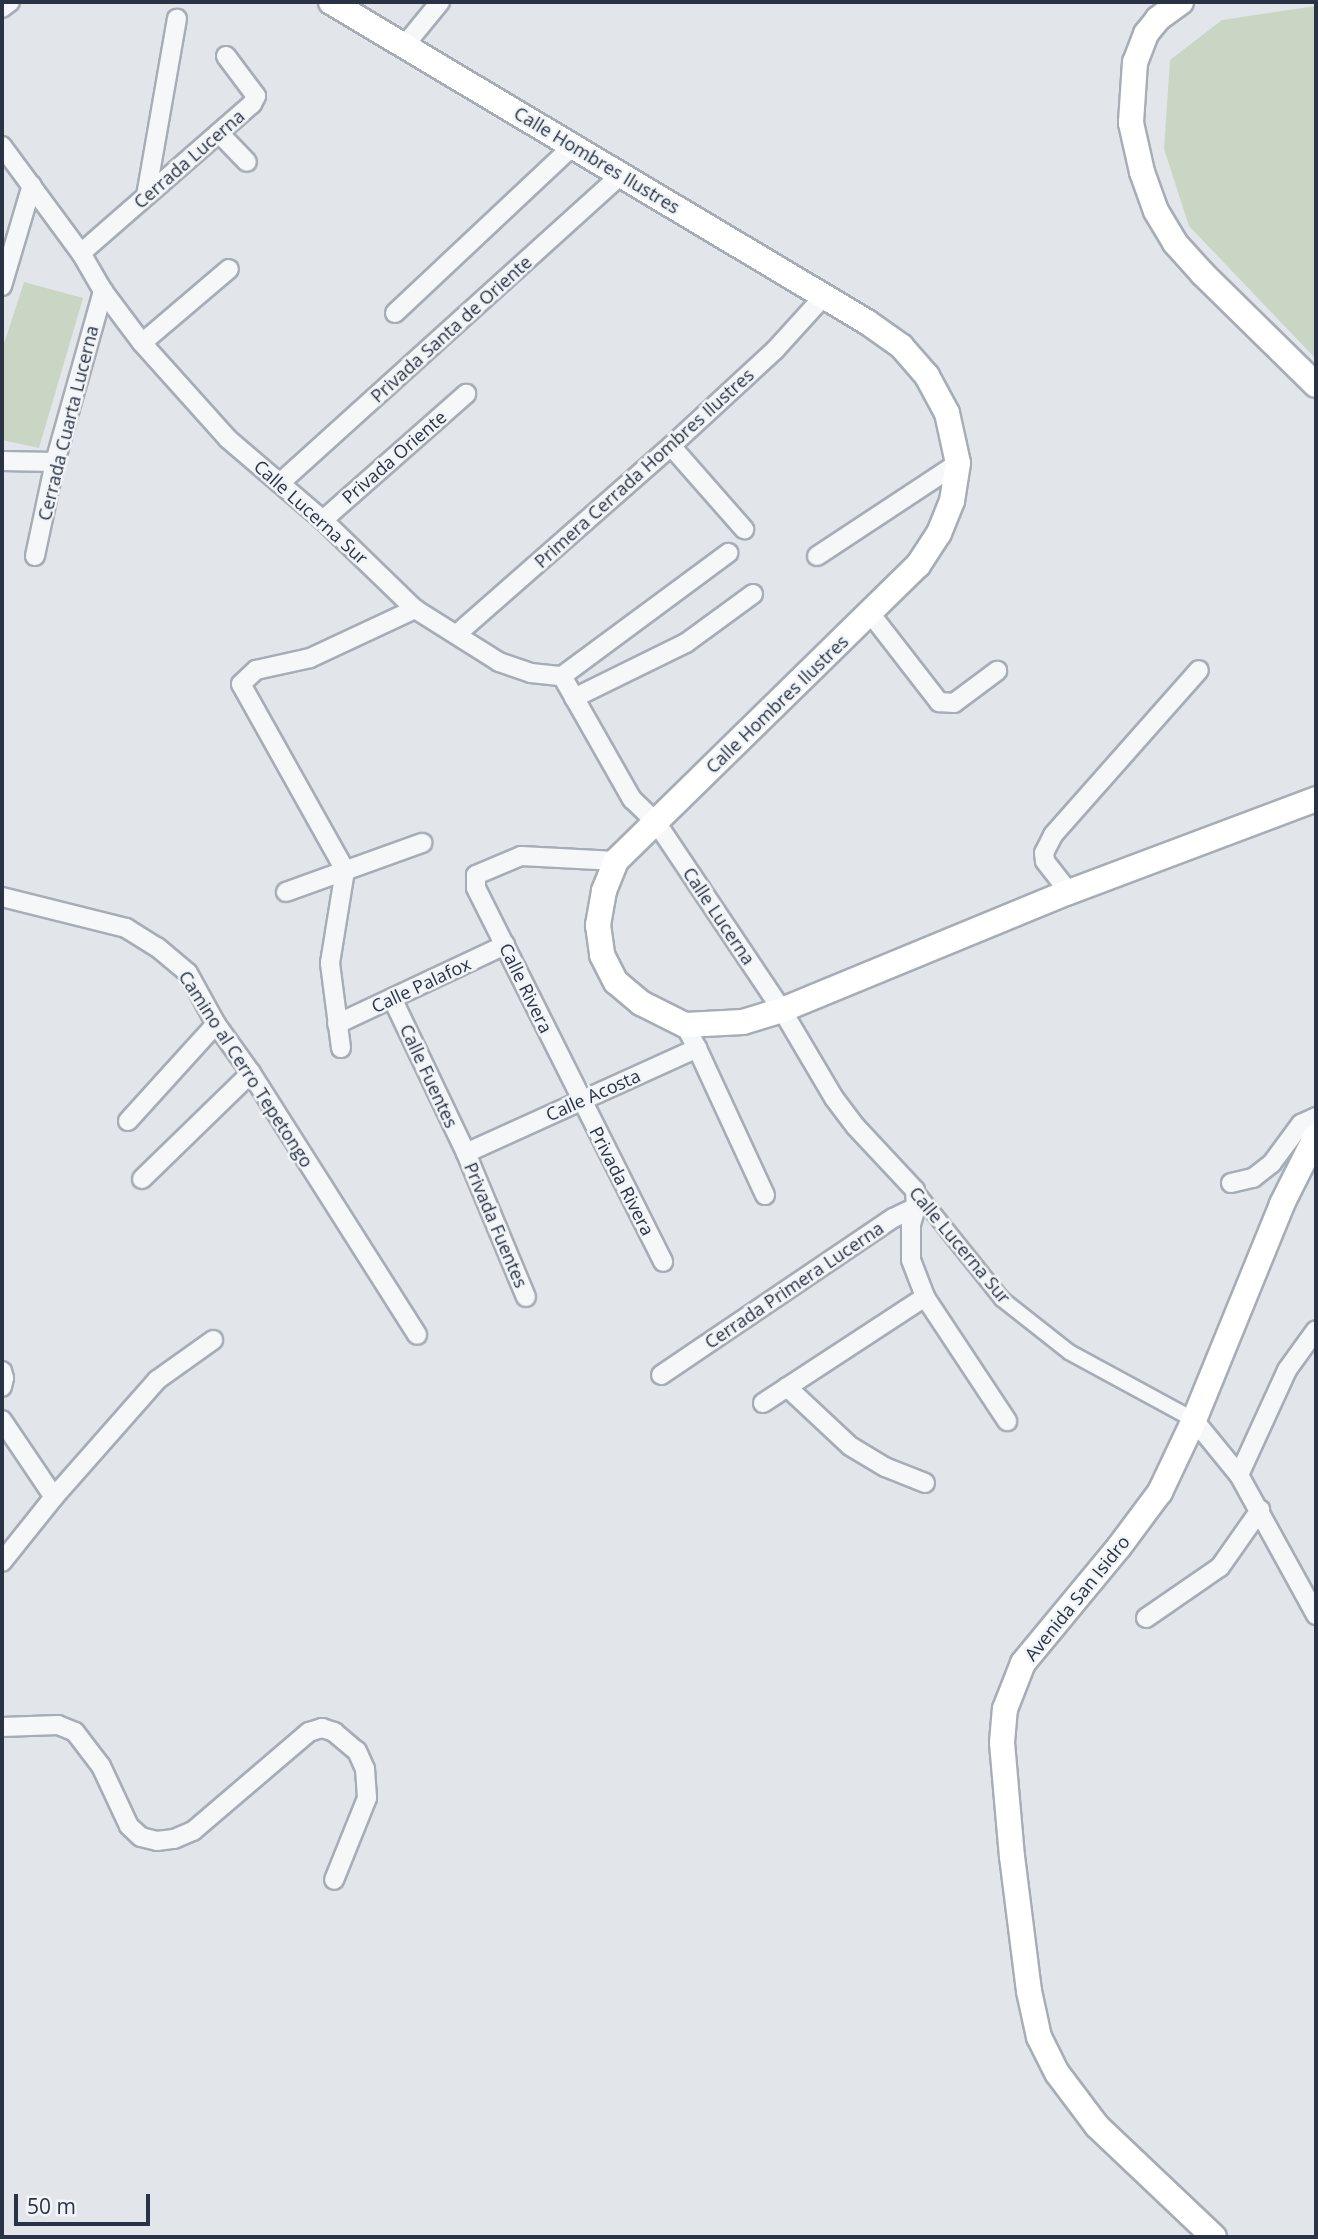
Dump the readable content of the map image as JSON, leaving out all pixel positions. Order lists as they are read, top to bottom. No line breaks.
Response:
{"streets":{"main road":["Calle Hombres Ilustres","Avenida San Isidro"],"street":["Cerrada Lucerna","Privada Santa de Oriente","Cerrada Cuarta Lucerna","Privada Oriente","Primera Cerrada Hombres Ilustres","Calle Lucerna Sur","Calle Lucerna","Calle Palafox","Calle Rivera","Camino al Cerro Tepetongo","Calle Fuentes","Calle Acosta","Privada Rivera","Privada Fuentes","Cerrada Primera Lucerna"]},"crossings":[["Cerrada Lucerna","Calle Lucerna Sur"],["Calle Hombres Ilustres","Privada Santa de Oriente"],["Calle Hombres Ilustres","Primera Cerrada Hombres Ilustres"],["Calle Hombres Ilustres","Calle Lucerna Sur"],["Calle Hombres Ilustres","Calle Lucerna"],["Calle Hombres Ilustres","Calle Rivera"],["Privada Santa de Oriente","Calle Lucerna Sur"],["Cerrada Cuarta Lucerna","Calle Lucerna Sur"],["Privada Oriente","Calle Lucerna Sur"],["Primera Cerrada Hombres Ilustres","Calle Lucerna Sur"],["Calle Lucerna Sur","Calle Lucerna"],["Calle Lucerna Sur","Cerrada Primera Lucerna"],["Calle Lucerna Sur","Avenida San Isidro"],["Calle Palafox","Calle Rivera"],["Calle Palafox","Calle Fuentes"],["Calle Rivera","Calle Acosta"],["Calle Rivera","Privada Rivera"],["Calle Fuentes","Calle Acosta"],["Calle Fuentes","Privada Fuentes"],["Calle Acosta","Privada Rivera"],["Calle Acosta","Privada Fuentes"]],"scale_bar":"50 m"}
